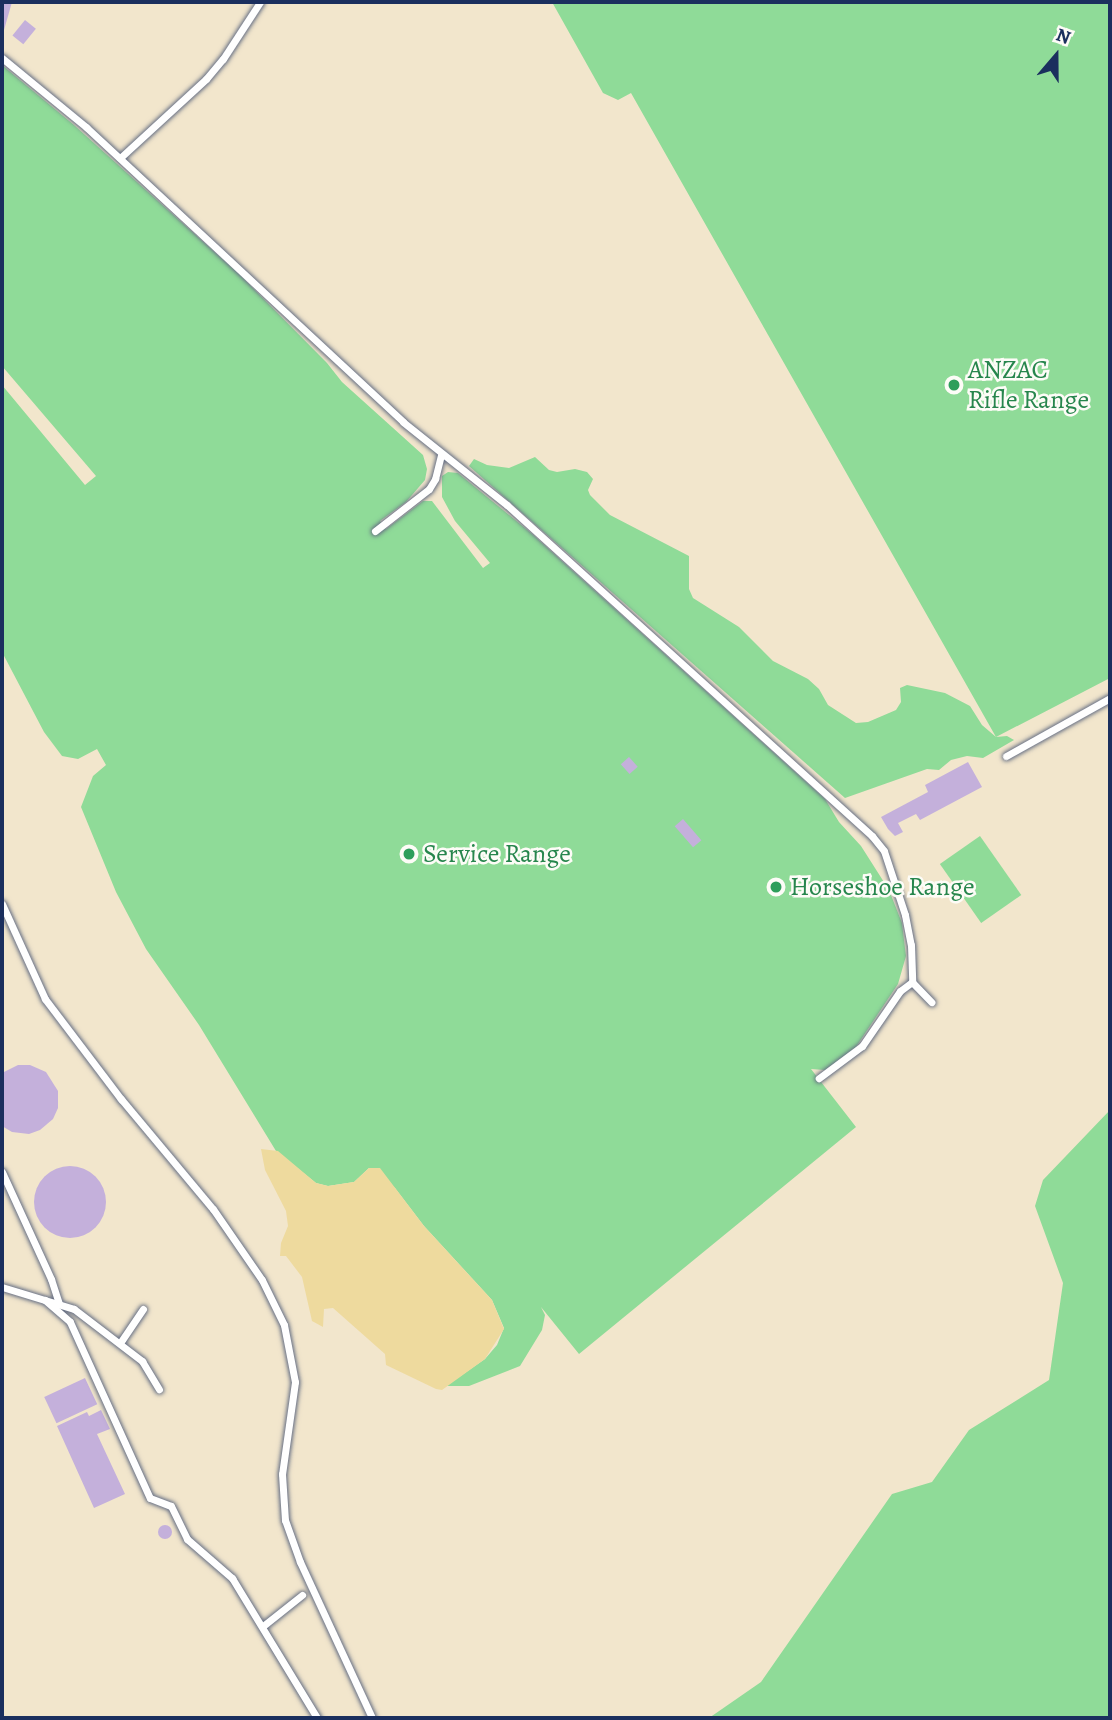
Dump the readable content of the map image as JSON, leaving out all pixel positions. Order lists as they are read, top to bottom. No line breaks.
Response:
{"places":["ANZAC Rifle Range","Service Range","Horseshoe Range"],"north":"top"}
